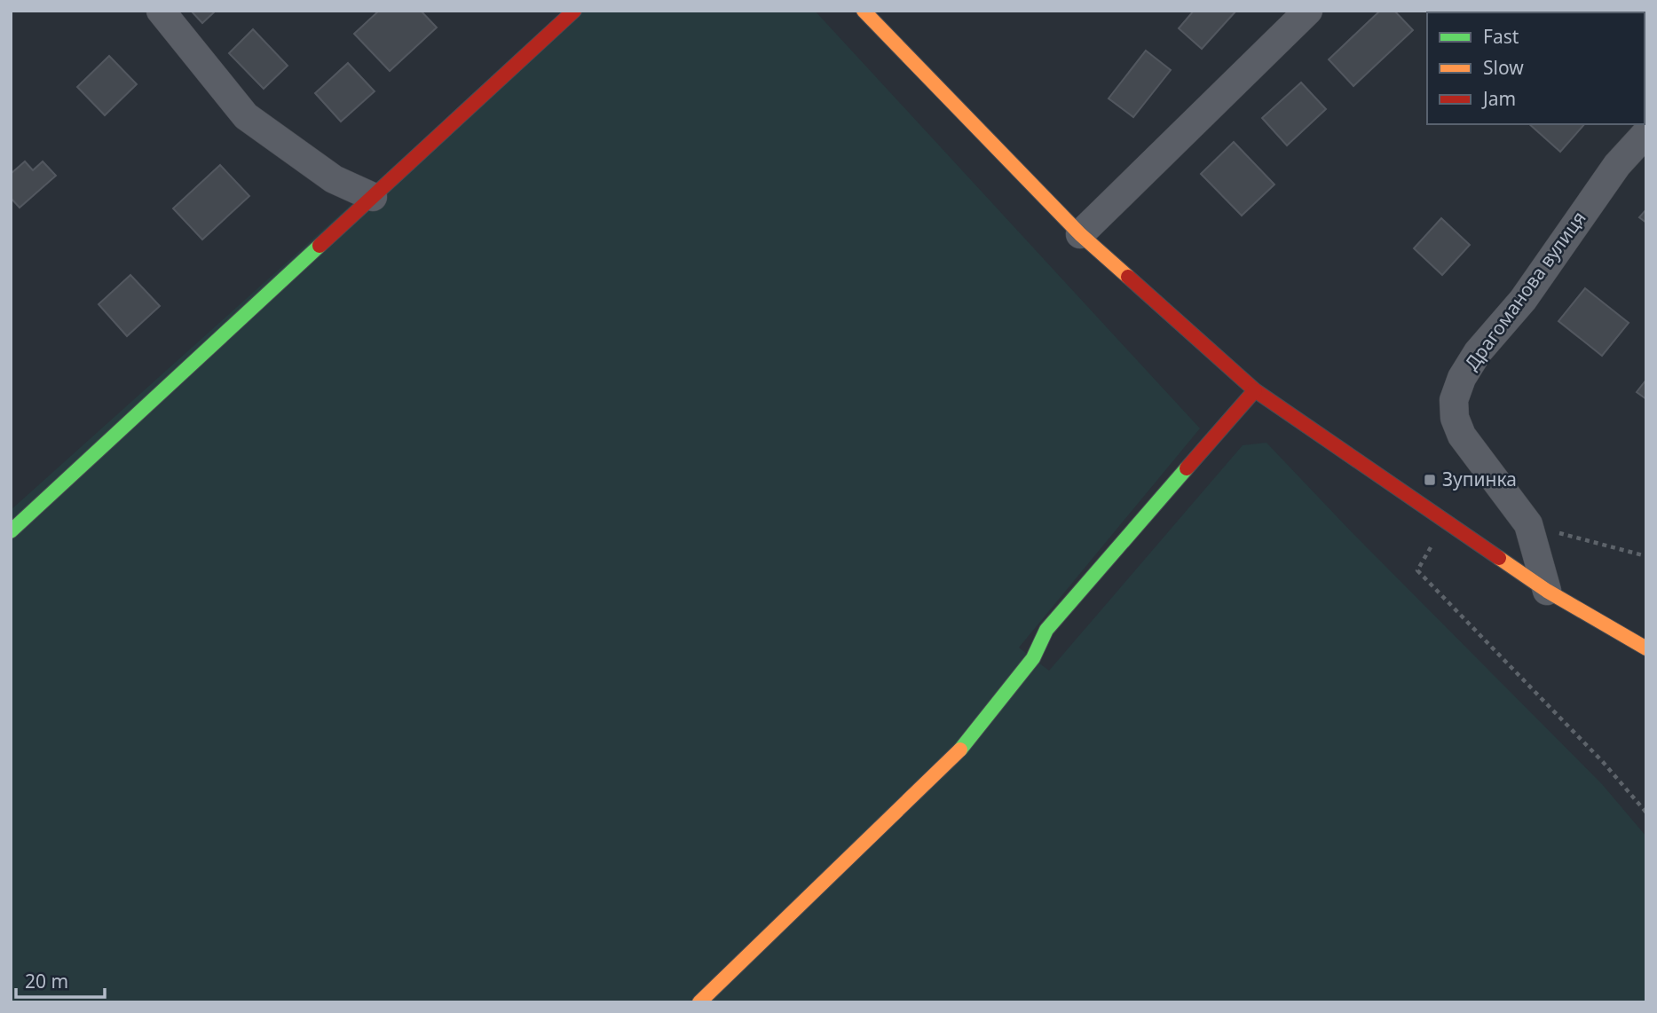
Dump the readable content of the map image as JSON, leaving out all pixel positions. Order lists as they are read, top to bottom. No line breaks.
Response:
{"streets":{"street":["Драгоманова вулиця"]},"places":{"transit":["Зупинка"]},"legend":["Fast","Slow","Jam"],"scale_bar":"20 m"}
